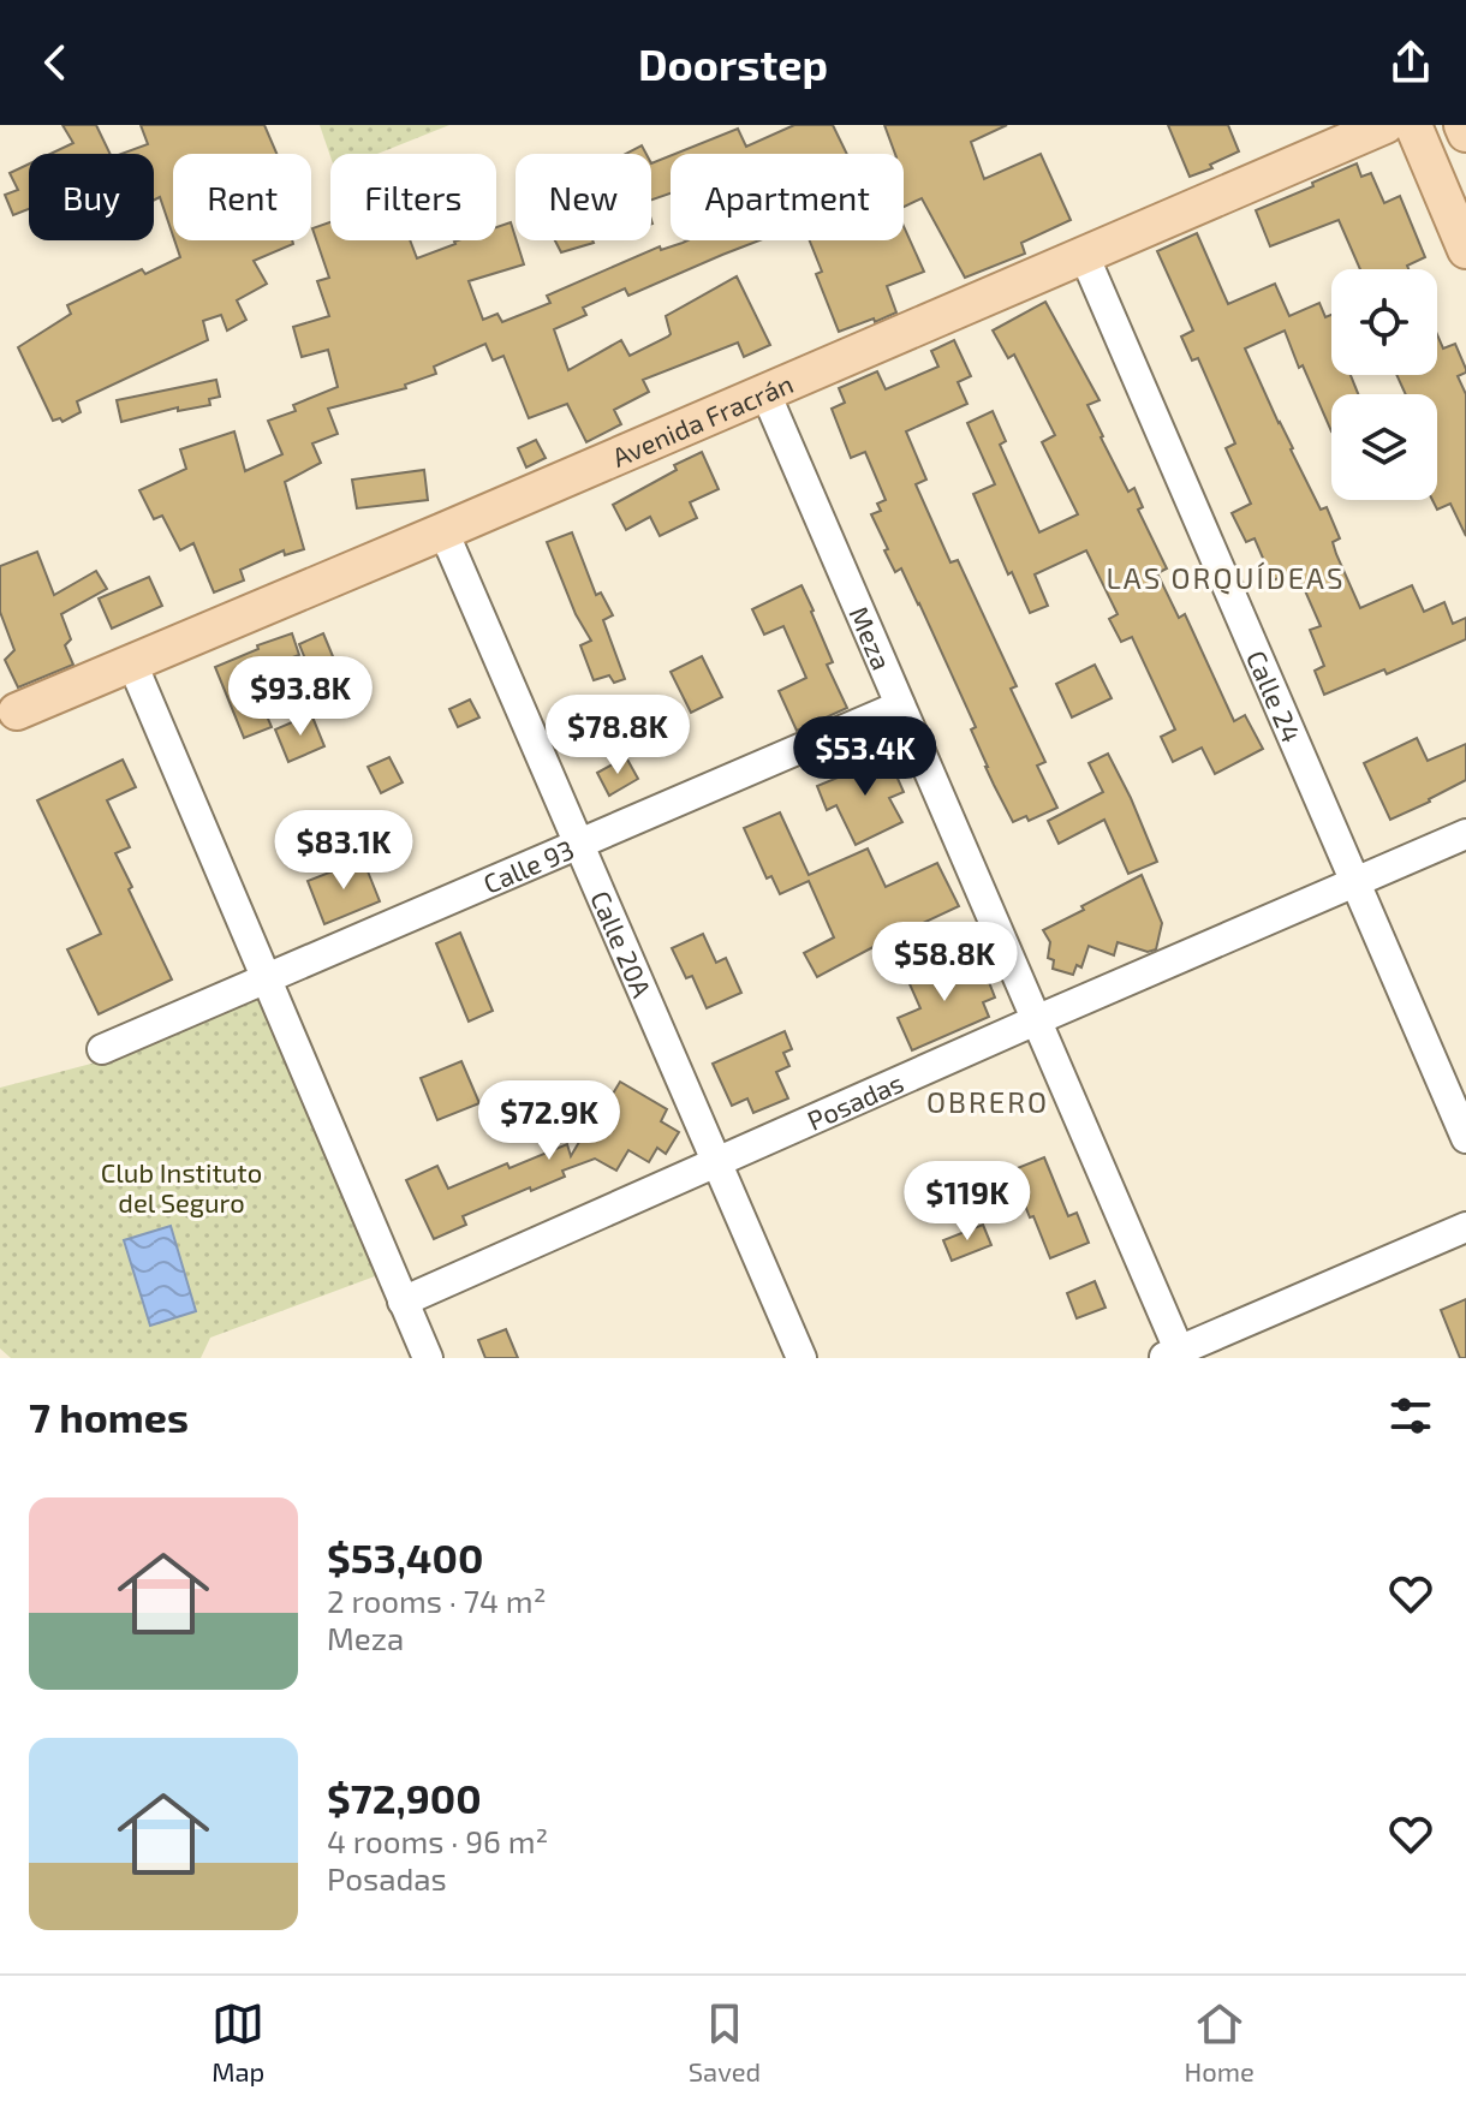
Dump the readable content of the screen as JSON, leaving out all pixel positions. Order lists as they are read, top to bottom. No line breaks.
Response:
{"streets":{"main road":["Avenida Fracrán"],"street":["Meza","Calle 24","Calle 93","Calle 20A","Posadas"]},"crossings":[["Avenida Fracrán","Meza"],["Avenida Fracrán","Calle 24"],["Avenida Fracrán","Calle 20A"],["Meza","Calle 93"],["Meza","Posadas"],["Calle 24","Posadas"],["Calle 93","Calle 20A"],["Calle 20A","Posadas"]],"districts":["LAS ORQUÍDEAS","OBRERO"],"parks":["Club Instituto del Seguro"],"page":{"header":"Doorstep","chip":["Buy","Rent","Filters","New","Apartment"],"price":["$93.8K","$78.8K","$53.4K","$83.1K","$58.8K","$72.9K","$119K"],"heading":"7 homes","list":[{"name":"$53,400","note":"2 rooms · 74 m² · Meza"},{"name":"$72,900","note":"4 rooms · 96 m² · Posadas"}],"tabs":["Map","Saved","Home"]}}
